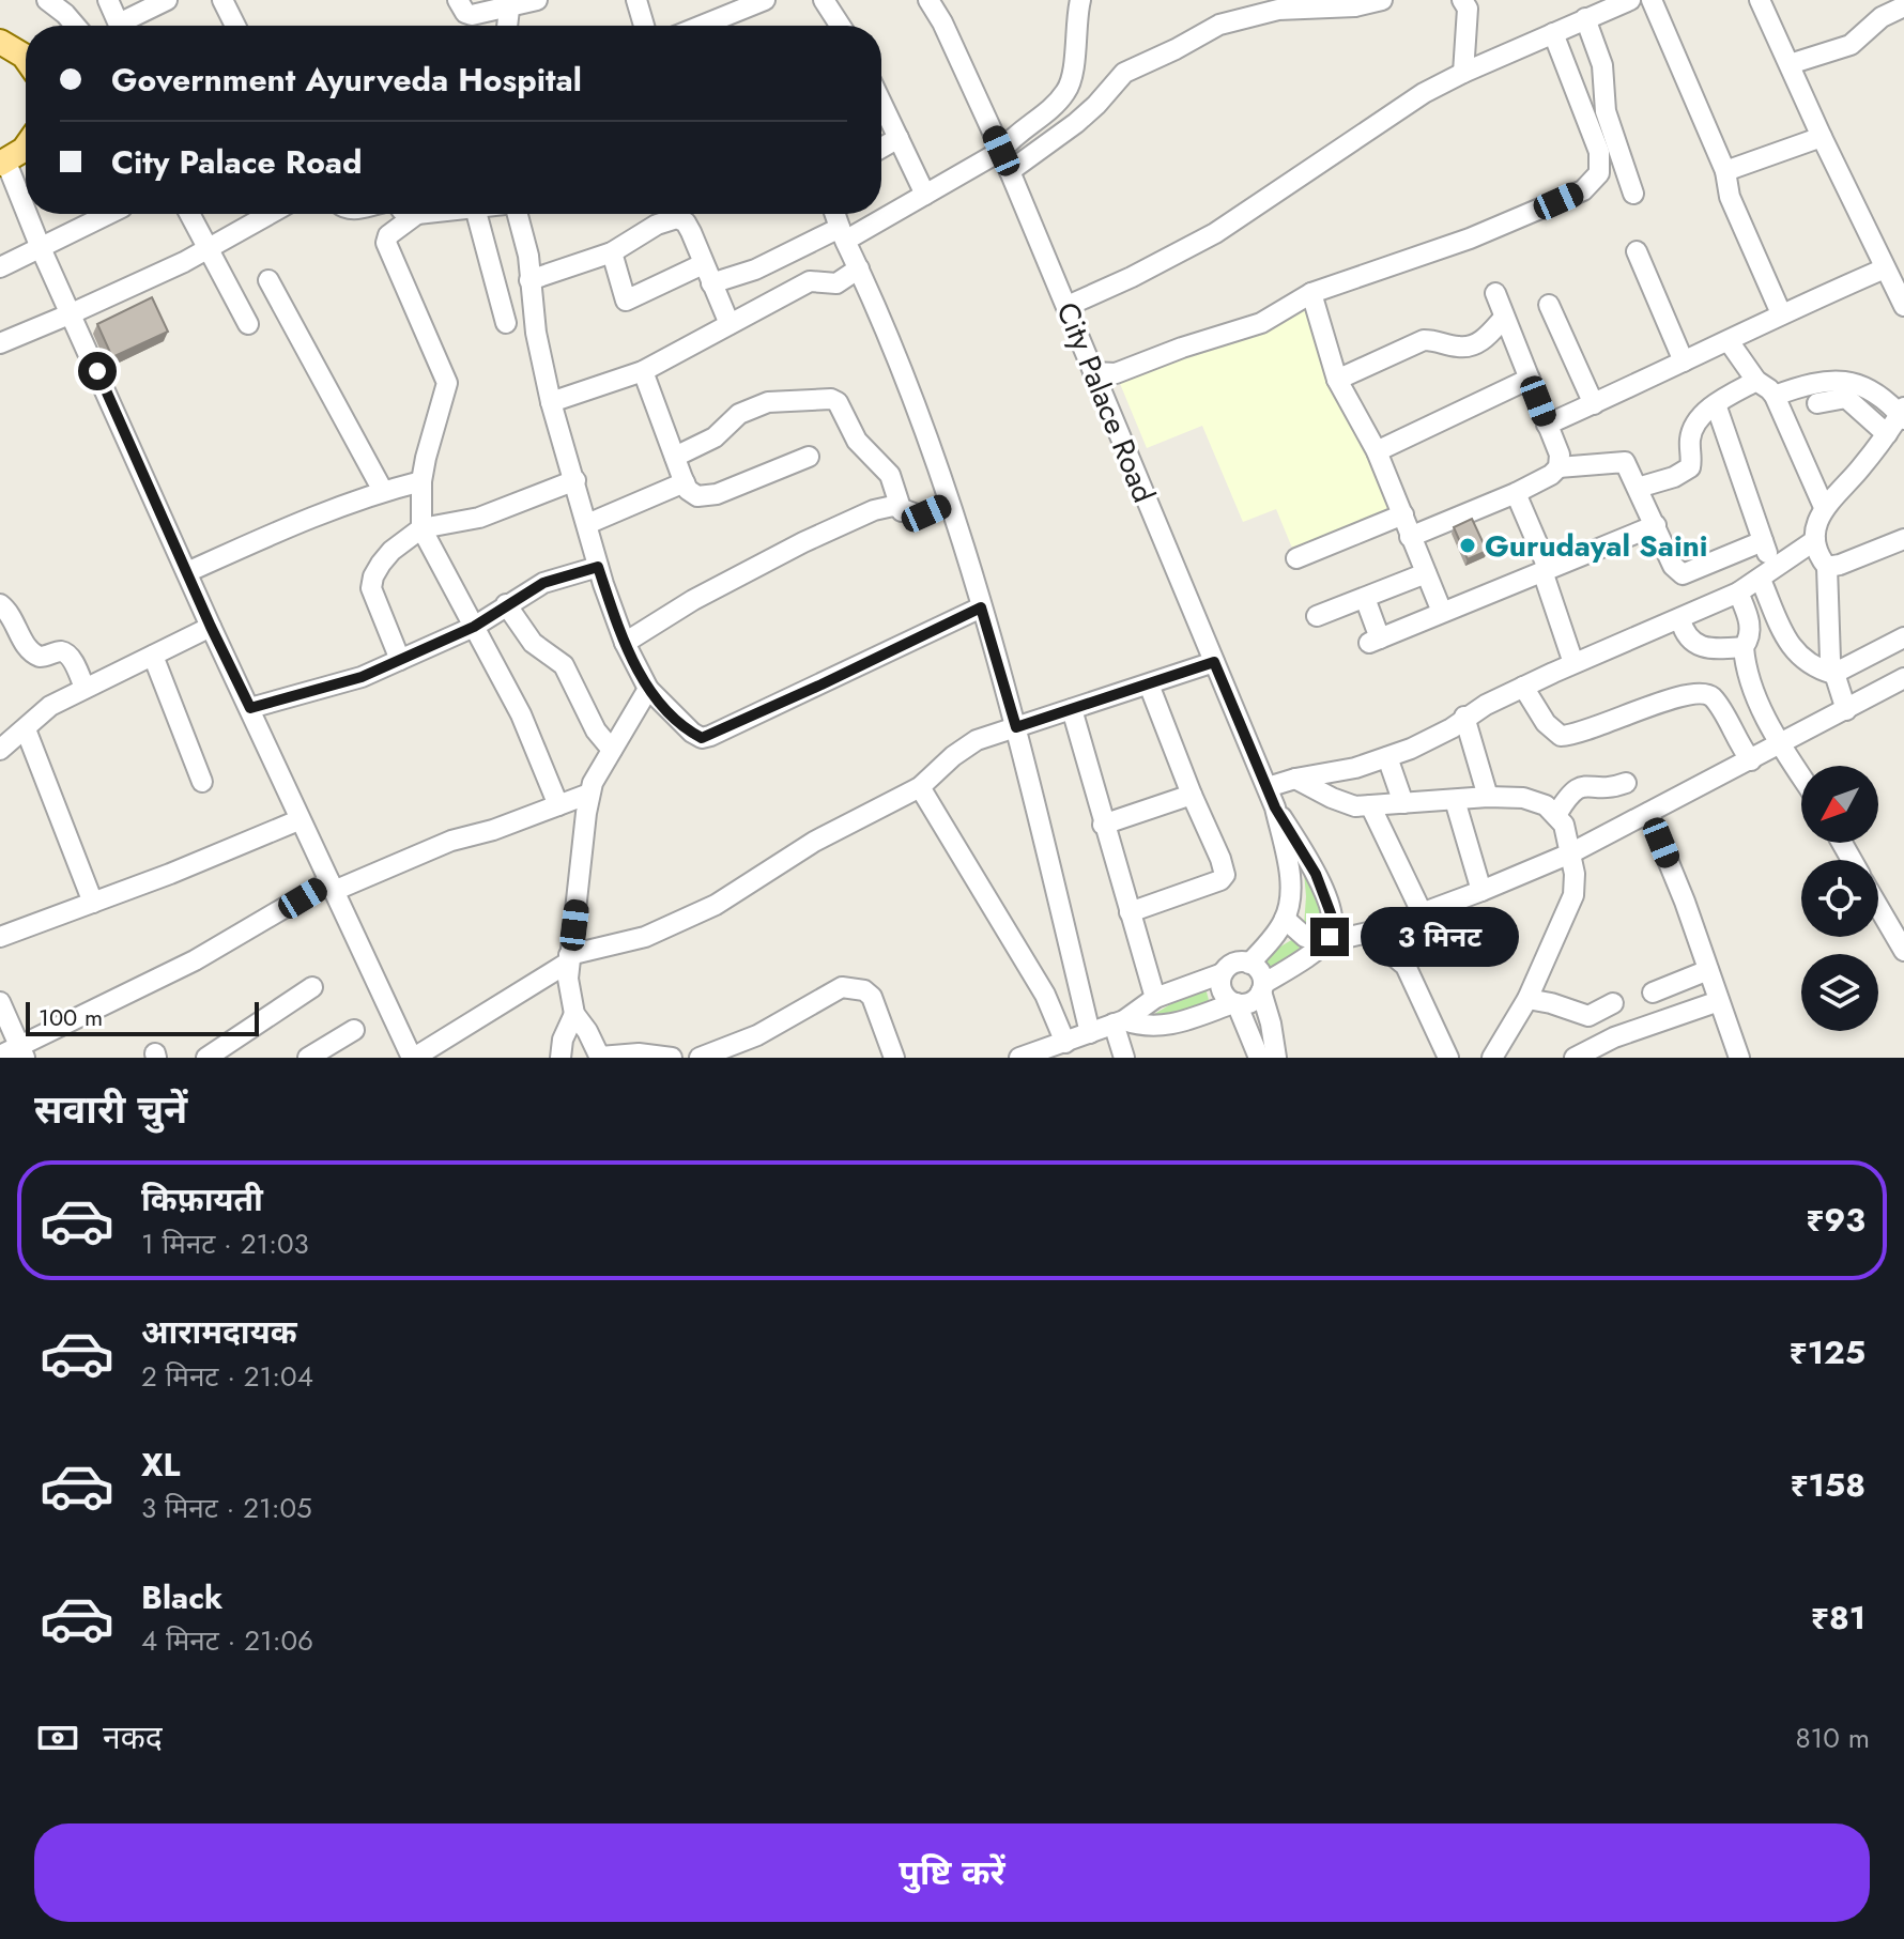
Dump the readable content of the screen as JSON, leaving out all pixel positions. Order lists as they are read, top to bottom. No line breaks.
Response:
{"streets":{"street":["City Palace Road"]},"places":["Gurudayal Saini"],"scale_bar":"100 m","north":"bottom left","page":{"banner":["Government Ayurveda Hospital","City Palace Road"],"bubble":"3 मिनट","scale":"100 m","heading":"सवारी चुनें","list":[{"name":"किफ़ायती","note":"1 मिनट · 21:03","value":"₹93"},{"name":"आरामदायक","note":"2 मिनट · 21:04","value":"₹125"},{"name":"XL","note":"3 मिनट · 21:05","value":"₹158"},{"name":"Black","note":"4 मिनट · 21:06","value":"₹81"}],"pay":["नकद","810 m"],"buttons":"पुष्टि करें"}}
